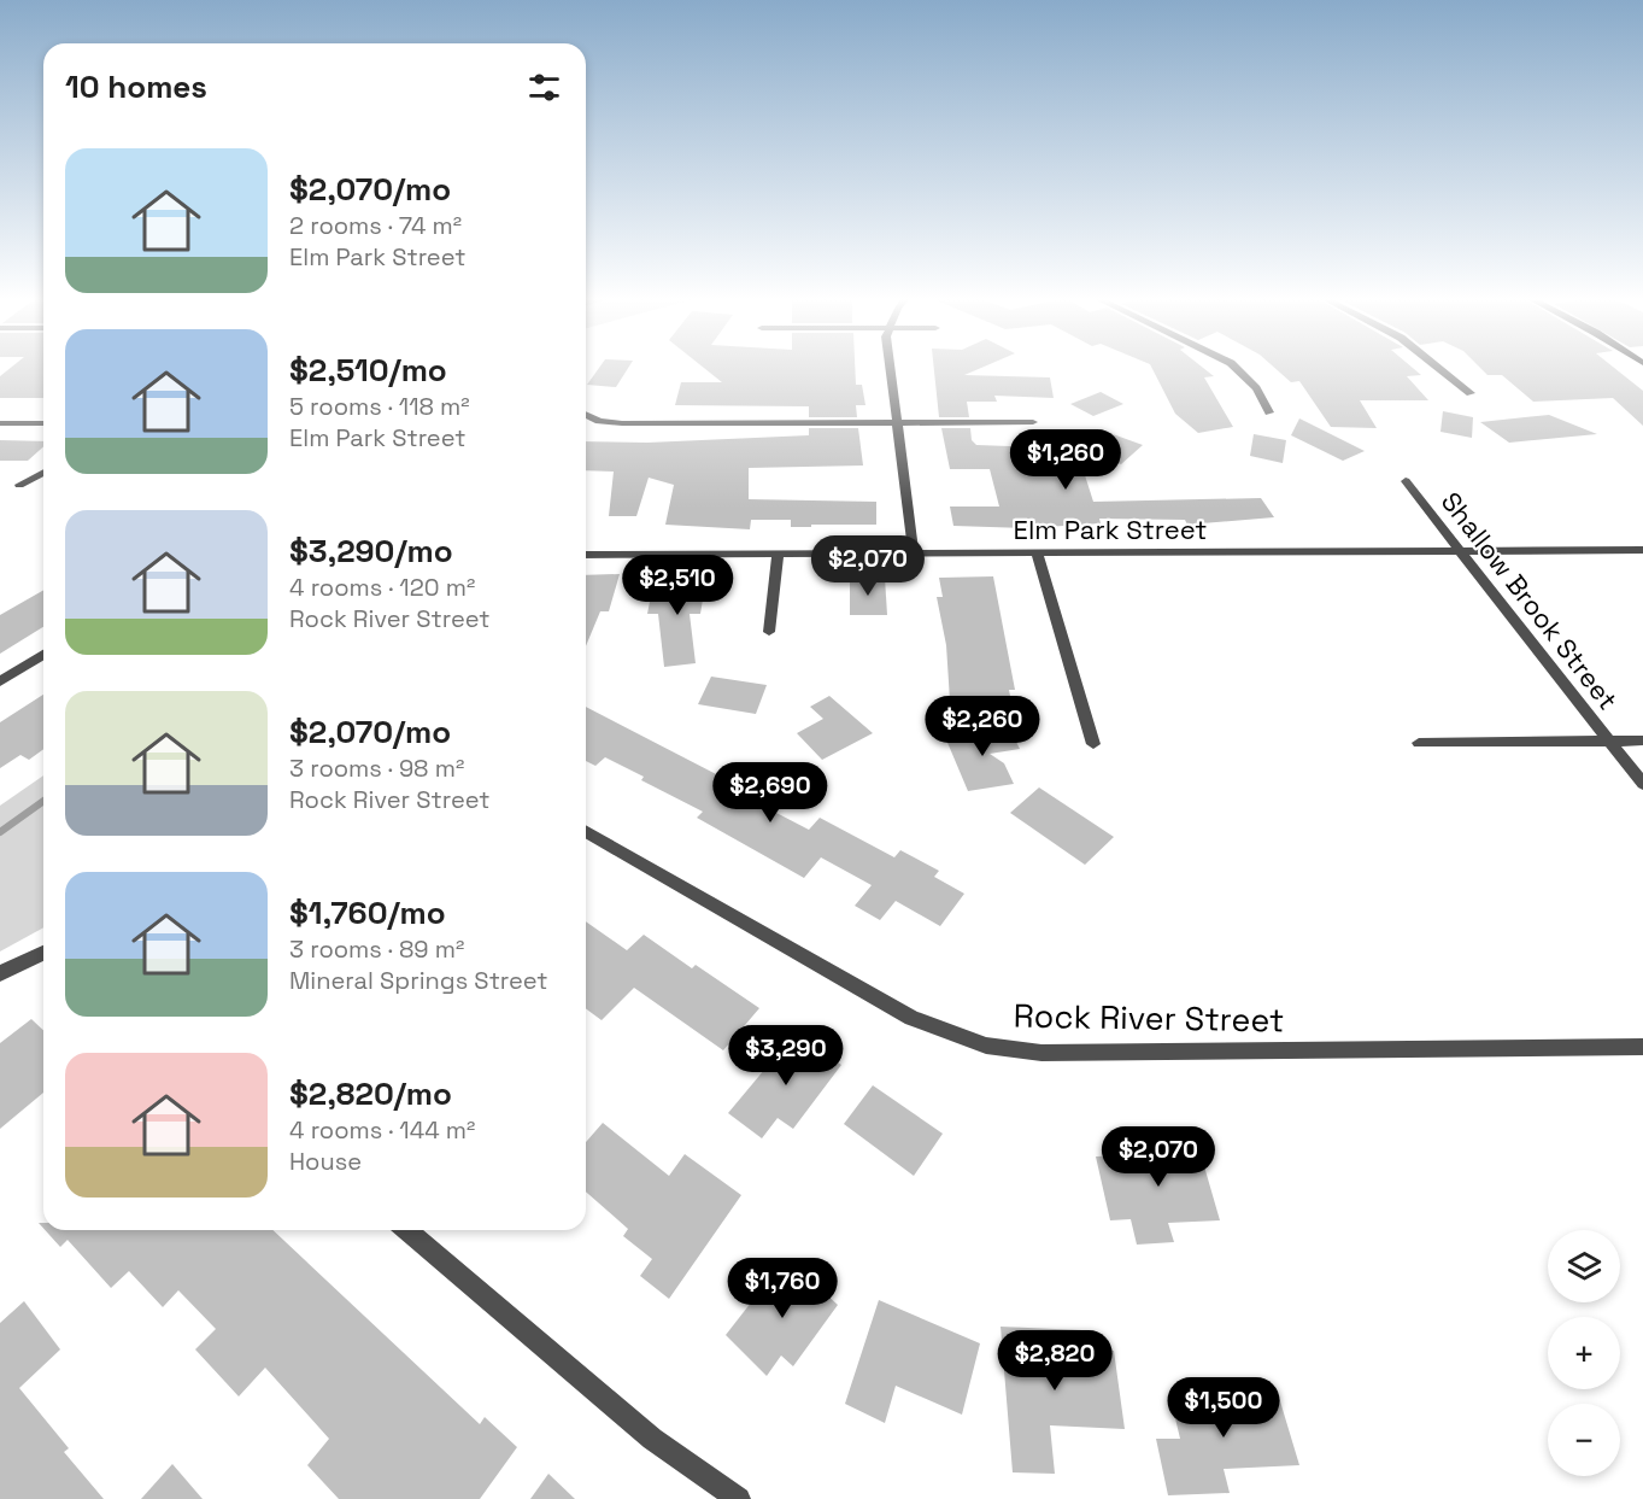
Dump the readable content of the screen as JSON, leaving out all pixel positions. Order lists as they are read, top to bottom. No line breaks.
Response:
{"streets":{"street":["Elm Park Street","Shallow Brook Street","Rock River Street"]},"crossings":[["Elm Park Street","Shallow Brook Street"]],"page":{"heading":"10 homes","list":[{"name":"$2,070/mo","note":"2 rooms · 74 m² · Elm Park Street"},{"name":"$2,510/mo","note":"5 rooms · 118 m² · Elm Park Street"},{"name":"$3,290/mo","note":"4 rooms · 120 m² · Rock River Street"},{"name":"$2,070/mo","note":"3 rooms · 98 m² · Rock River Street"},{"name":"$1,760/mo","note":"3 rooms · 89 m² · Mineral Springs Street"},{"name":"$2,820/mo","note":"4 rooms · 144 m² · House"}],"price":["$1,260","$2,070","$2,510","$2,260","$2,690","$3,290","$2,070","$1,760","$2,820","$1,500"],"map_buttons":["+","−"]}}
